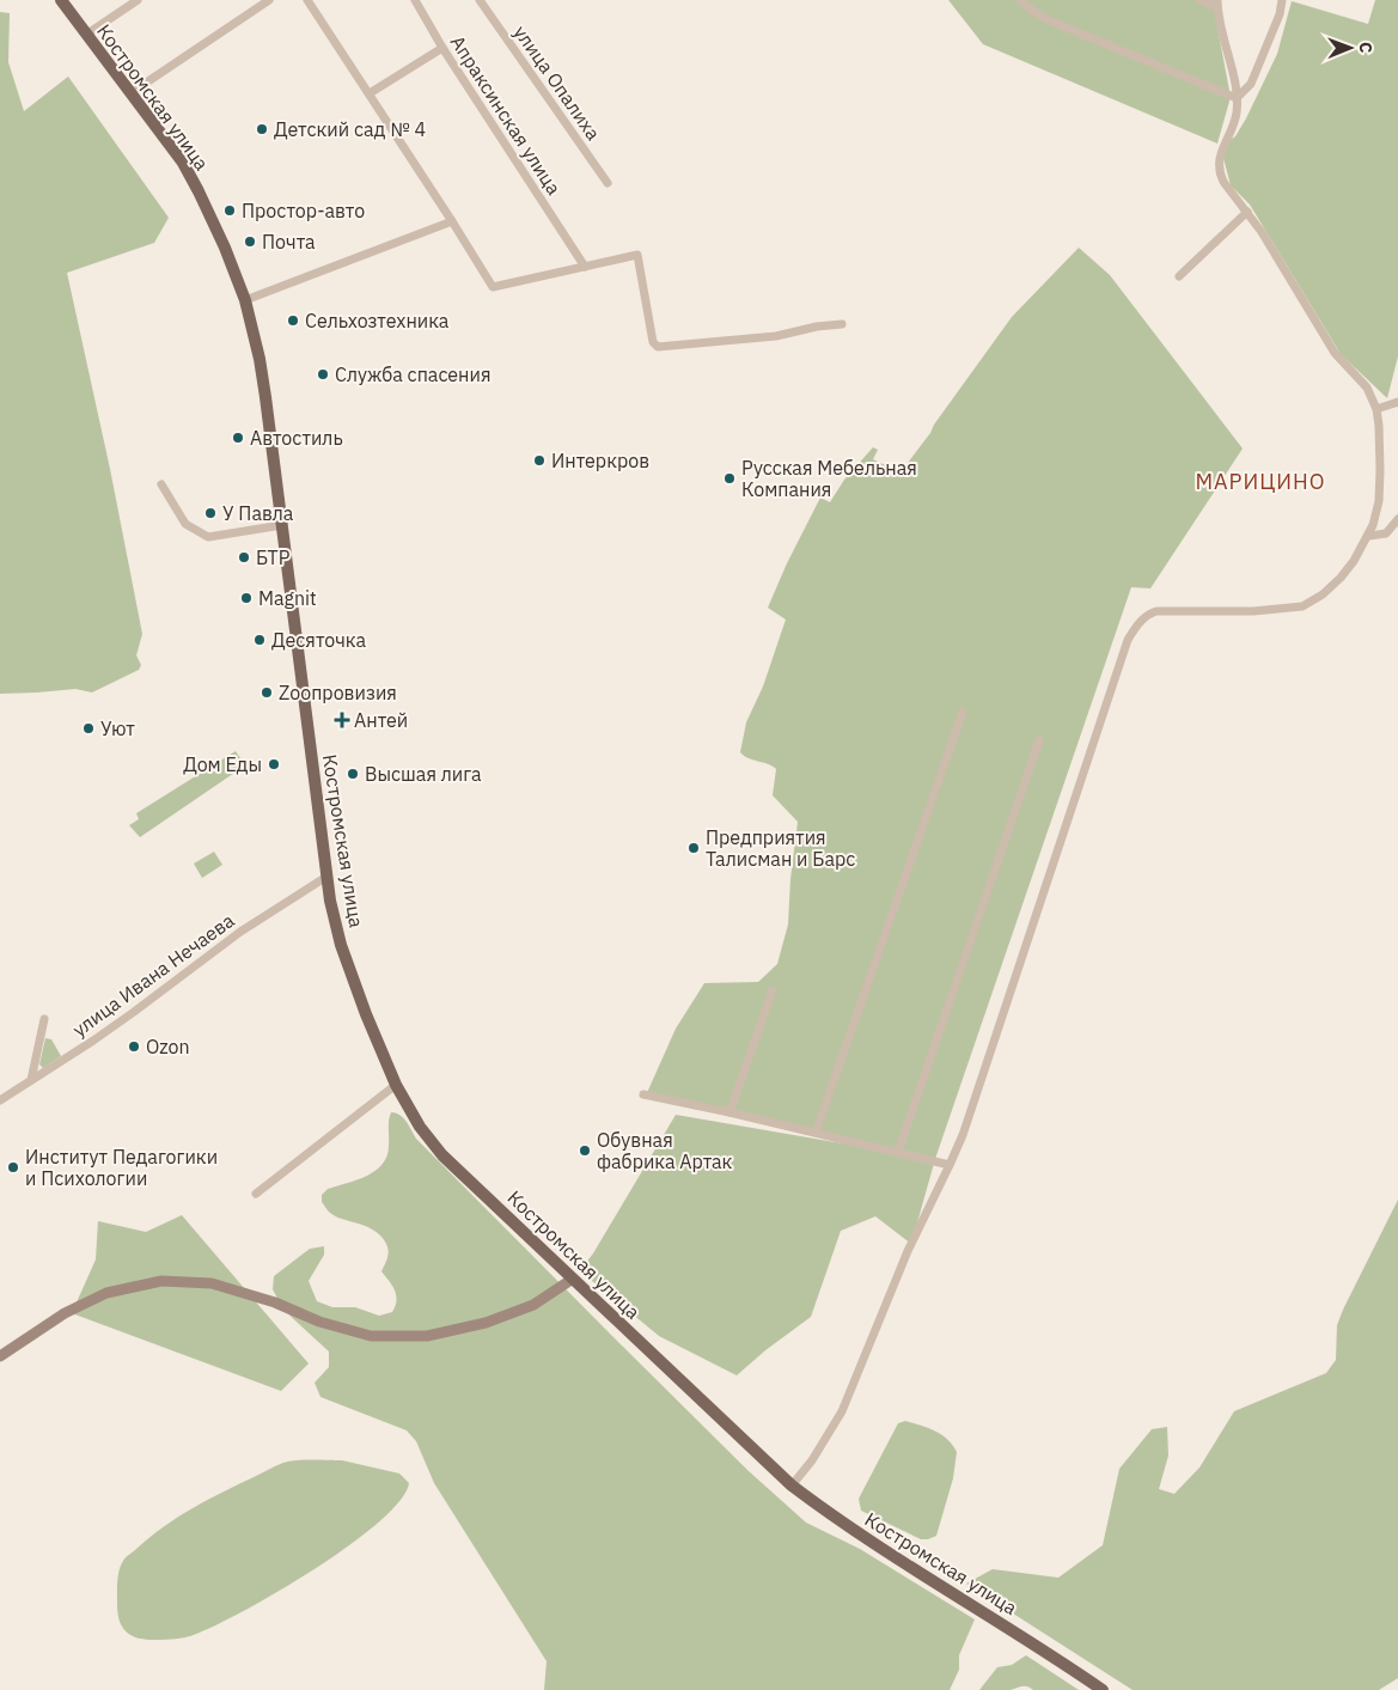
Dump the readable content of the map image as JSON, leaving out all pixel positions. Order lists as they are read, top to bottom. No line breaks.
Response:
{"streets":{"main road":["Костромская улица"],"street":["улица Опалиха","Апраксинская улица","улица Ивана Нечаева"]},"crossings":[["Костромская улица","улица Ивана Нечаева"]],"districts":["МАРИЦИНО"],"places":{"other":["Детский сад № 4","Простор-авто","Почта","Сельхозтехника","Служба спасения","Автостиль","Интеркров","Русская Мебельная Компания","У Павла","БТР","Magnit","Десяточка","Zоопровизия","Уют","Дом Еды","Высшая лига","Предприятия Талисман и Барс","Ozon","Обувная фабрика Артак","Институт Педагогики и Психологии"],"health":["Антей"]},"north":"right"}
